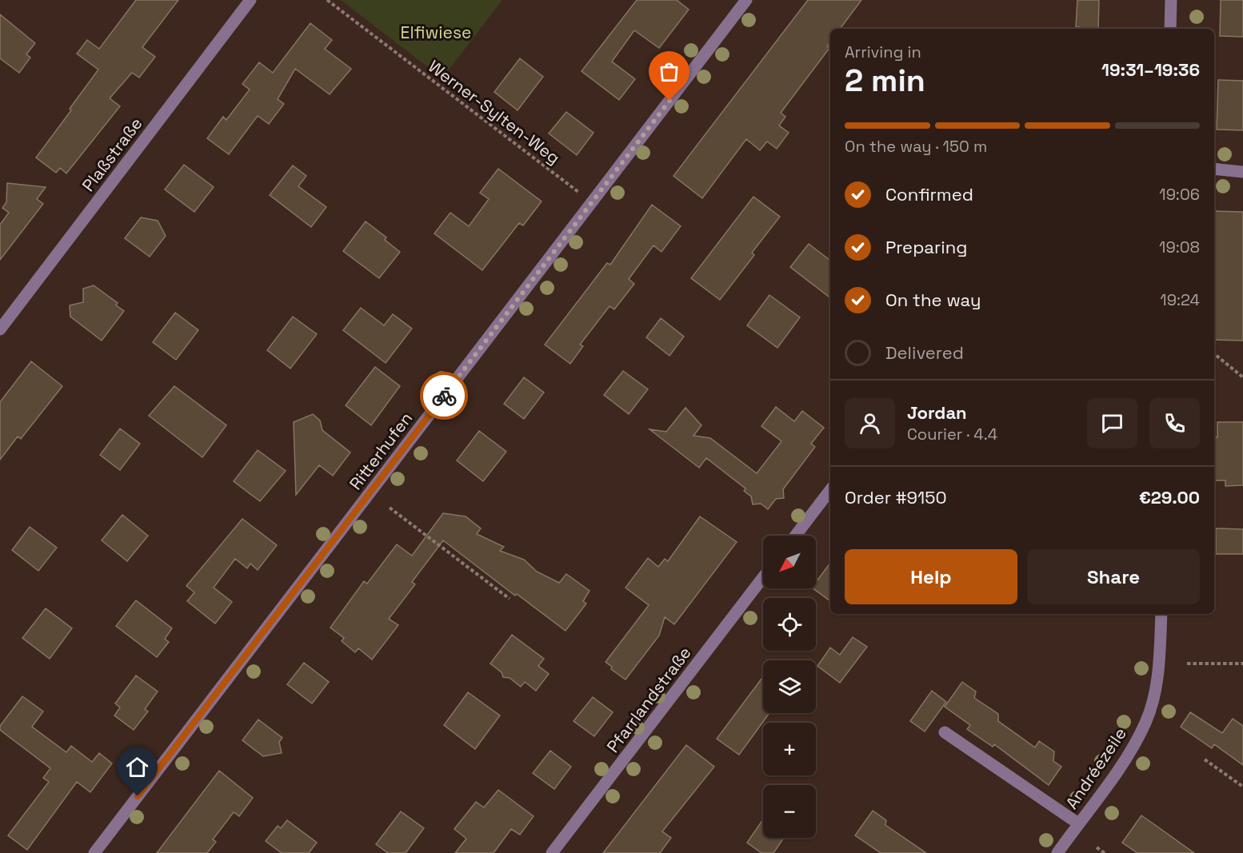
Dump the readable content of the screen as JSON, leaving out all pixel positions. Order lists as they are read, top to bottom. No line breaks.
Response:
{"streets":{"street":["Plaßstraße","Ritterhufen","Pfarrlandstraße","Andréezeile"],"path":["Werner-Sylten-Weg"]},"parks":["Elfiwiese"],"north":"bottom left","page":{"heading":["2 min","Arriving in","19:31–19:36"],"panel":["Jordan","Courier · 4.4","Order #9150","€29.00"],"bar":"On the way · 150 m","list":[["Confirmed","19:06"],["Preparing","19:08"],["On the way","19:24"],"Delivered"],"map_buttons":["+","−"],"buttons":["Help","Share"]}}
